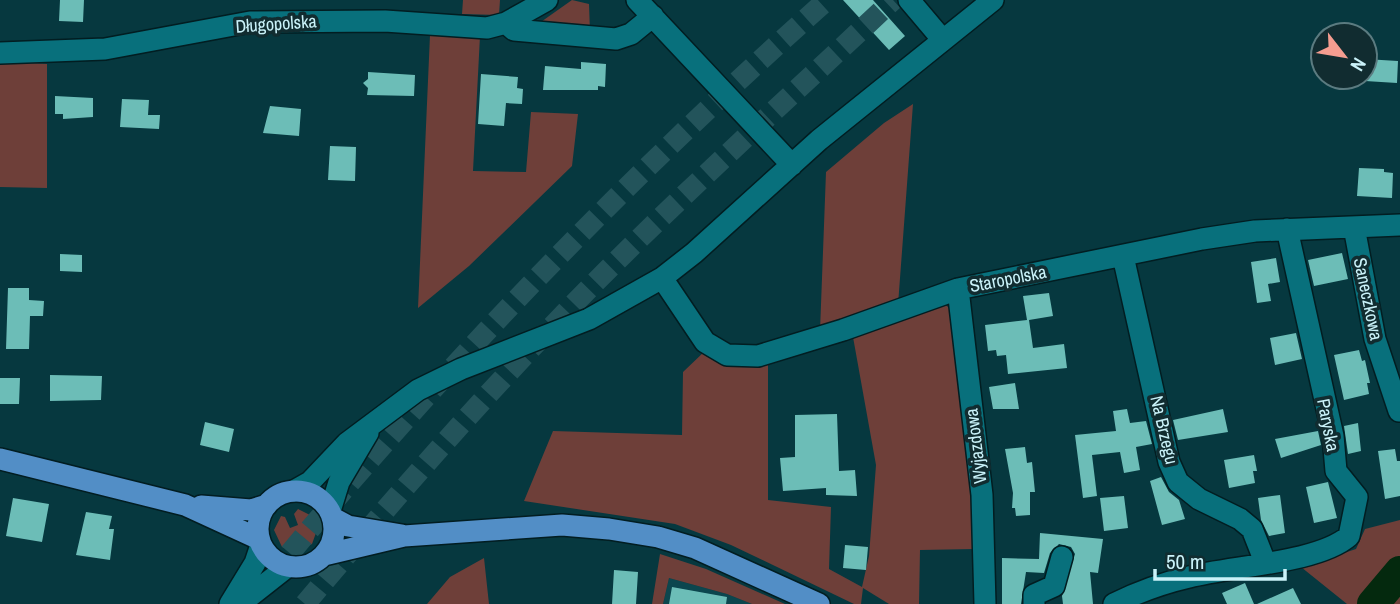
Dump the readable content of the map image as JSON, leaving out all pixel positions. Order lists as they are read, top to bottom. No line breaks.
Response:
{"streets":{"street":["Długopolska","Staropolska","Saneczkowa","Paryska","Na Brzegu","Wyjazdowa"]},"crossings":[["Staropolska","Saneczkowa"],["Staropolska","Paryska"],["Staropolska","Na Brzegu"],["Staropolska","Wyjazdowa"],["Paryska","Na Brzegu"]],"scale_bar":"50 m","north":"bottom right"}
